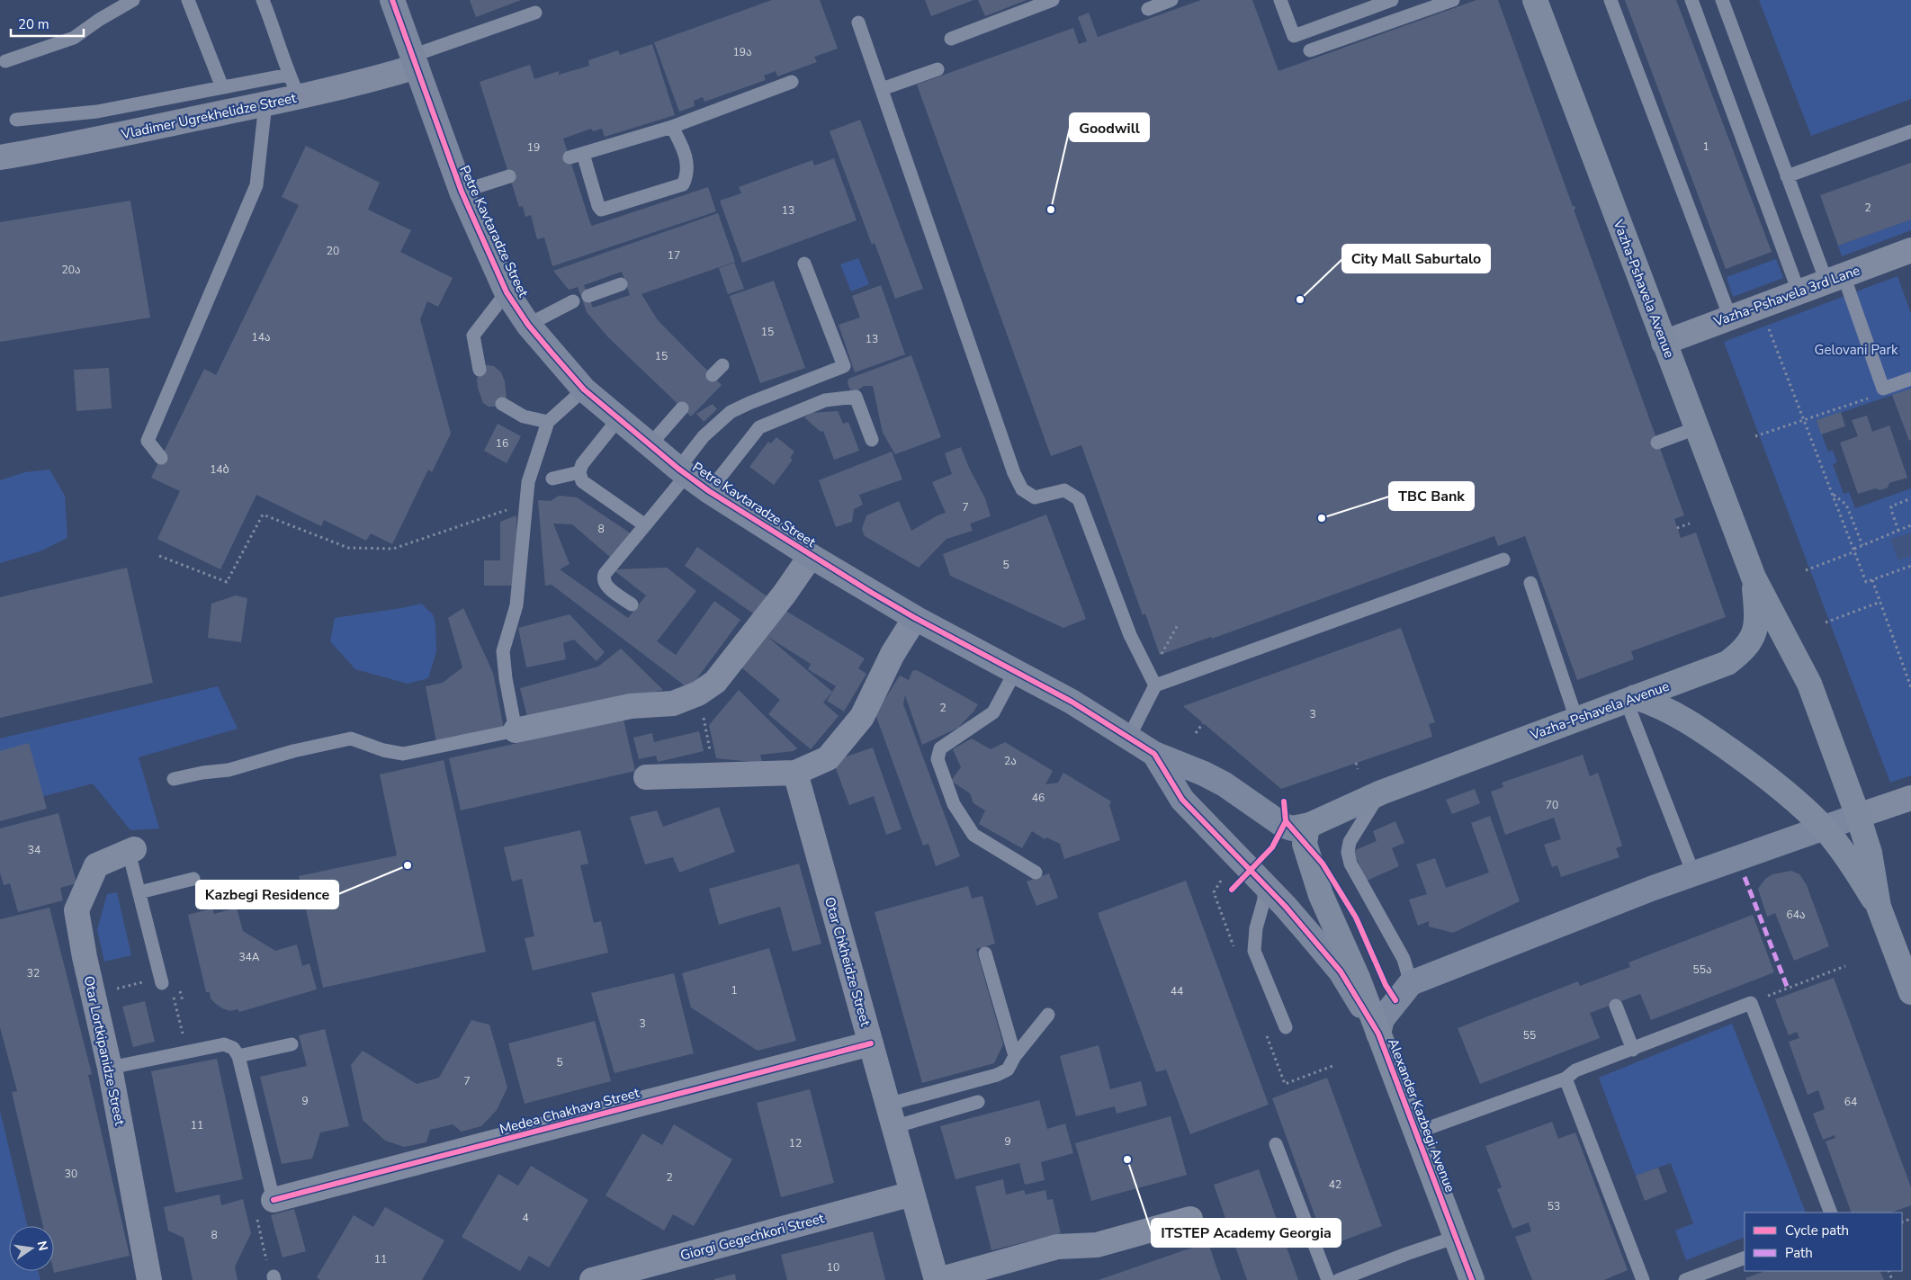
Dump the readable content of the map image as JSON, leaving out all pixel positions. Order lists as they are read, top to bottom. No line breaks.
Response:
{"streets":{"main road":["Petre Kavtaradze Street","Vazha-Pshavela Avenue","Alexander Kazbegi Avenue"],"street":["Vladimer Ugrekhelidze Street","Vazha-Pshavela 3rd Lane","Otar Chkheidze Street","Otar Lortkipanidze Street","Medea Chakhava Street","Giorgi Gegechkori Street"]},"crossings":[["Vladimer Ugrekhelidze Street","Petre Kavtaradze Street"],["Petre Kavtaradze Street","Vazha-Pshavela Avenue"],["Petre Kavtaradze Street","Alexander Kazbegi Avenue"],["Vazha-Pshavela Avenue","Vazha-Pshavela 3rd Lane"],["Otar Chkheidze Street","Medea Chakhava Street"],["Otar Chkheidze Street","Giorgi Gegechkori Street"]],"parks":["Gelovani Park"],"places":["Goodwill","City Mall Saburtalo","TBC Bank","Kazbegi Residence","ITSTEP Academy Georgia"],"house_numbers":["19ა","1","19","2","13","20","17","20ა","15","14ა","13","15","16","14ბ","7","8","5","2","3","2ა","46","70","34","64ა","34A","55ა","32","1","44","3","55","5","7","9","64","11","9","12","30","2","42","53","4","8","11","10"],"legend":["Cycle path","Path"],"scale_bar":"20 m","north":"right"}
